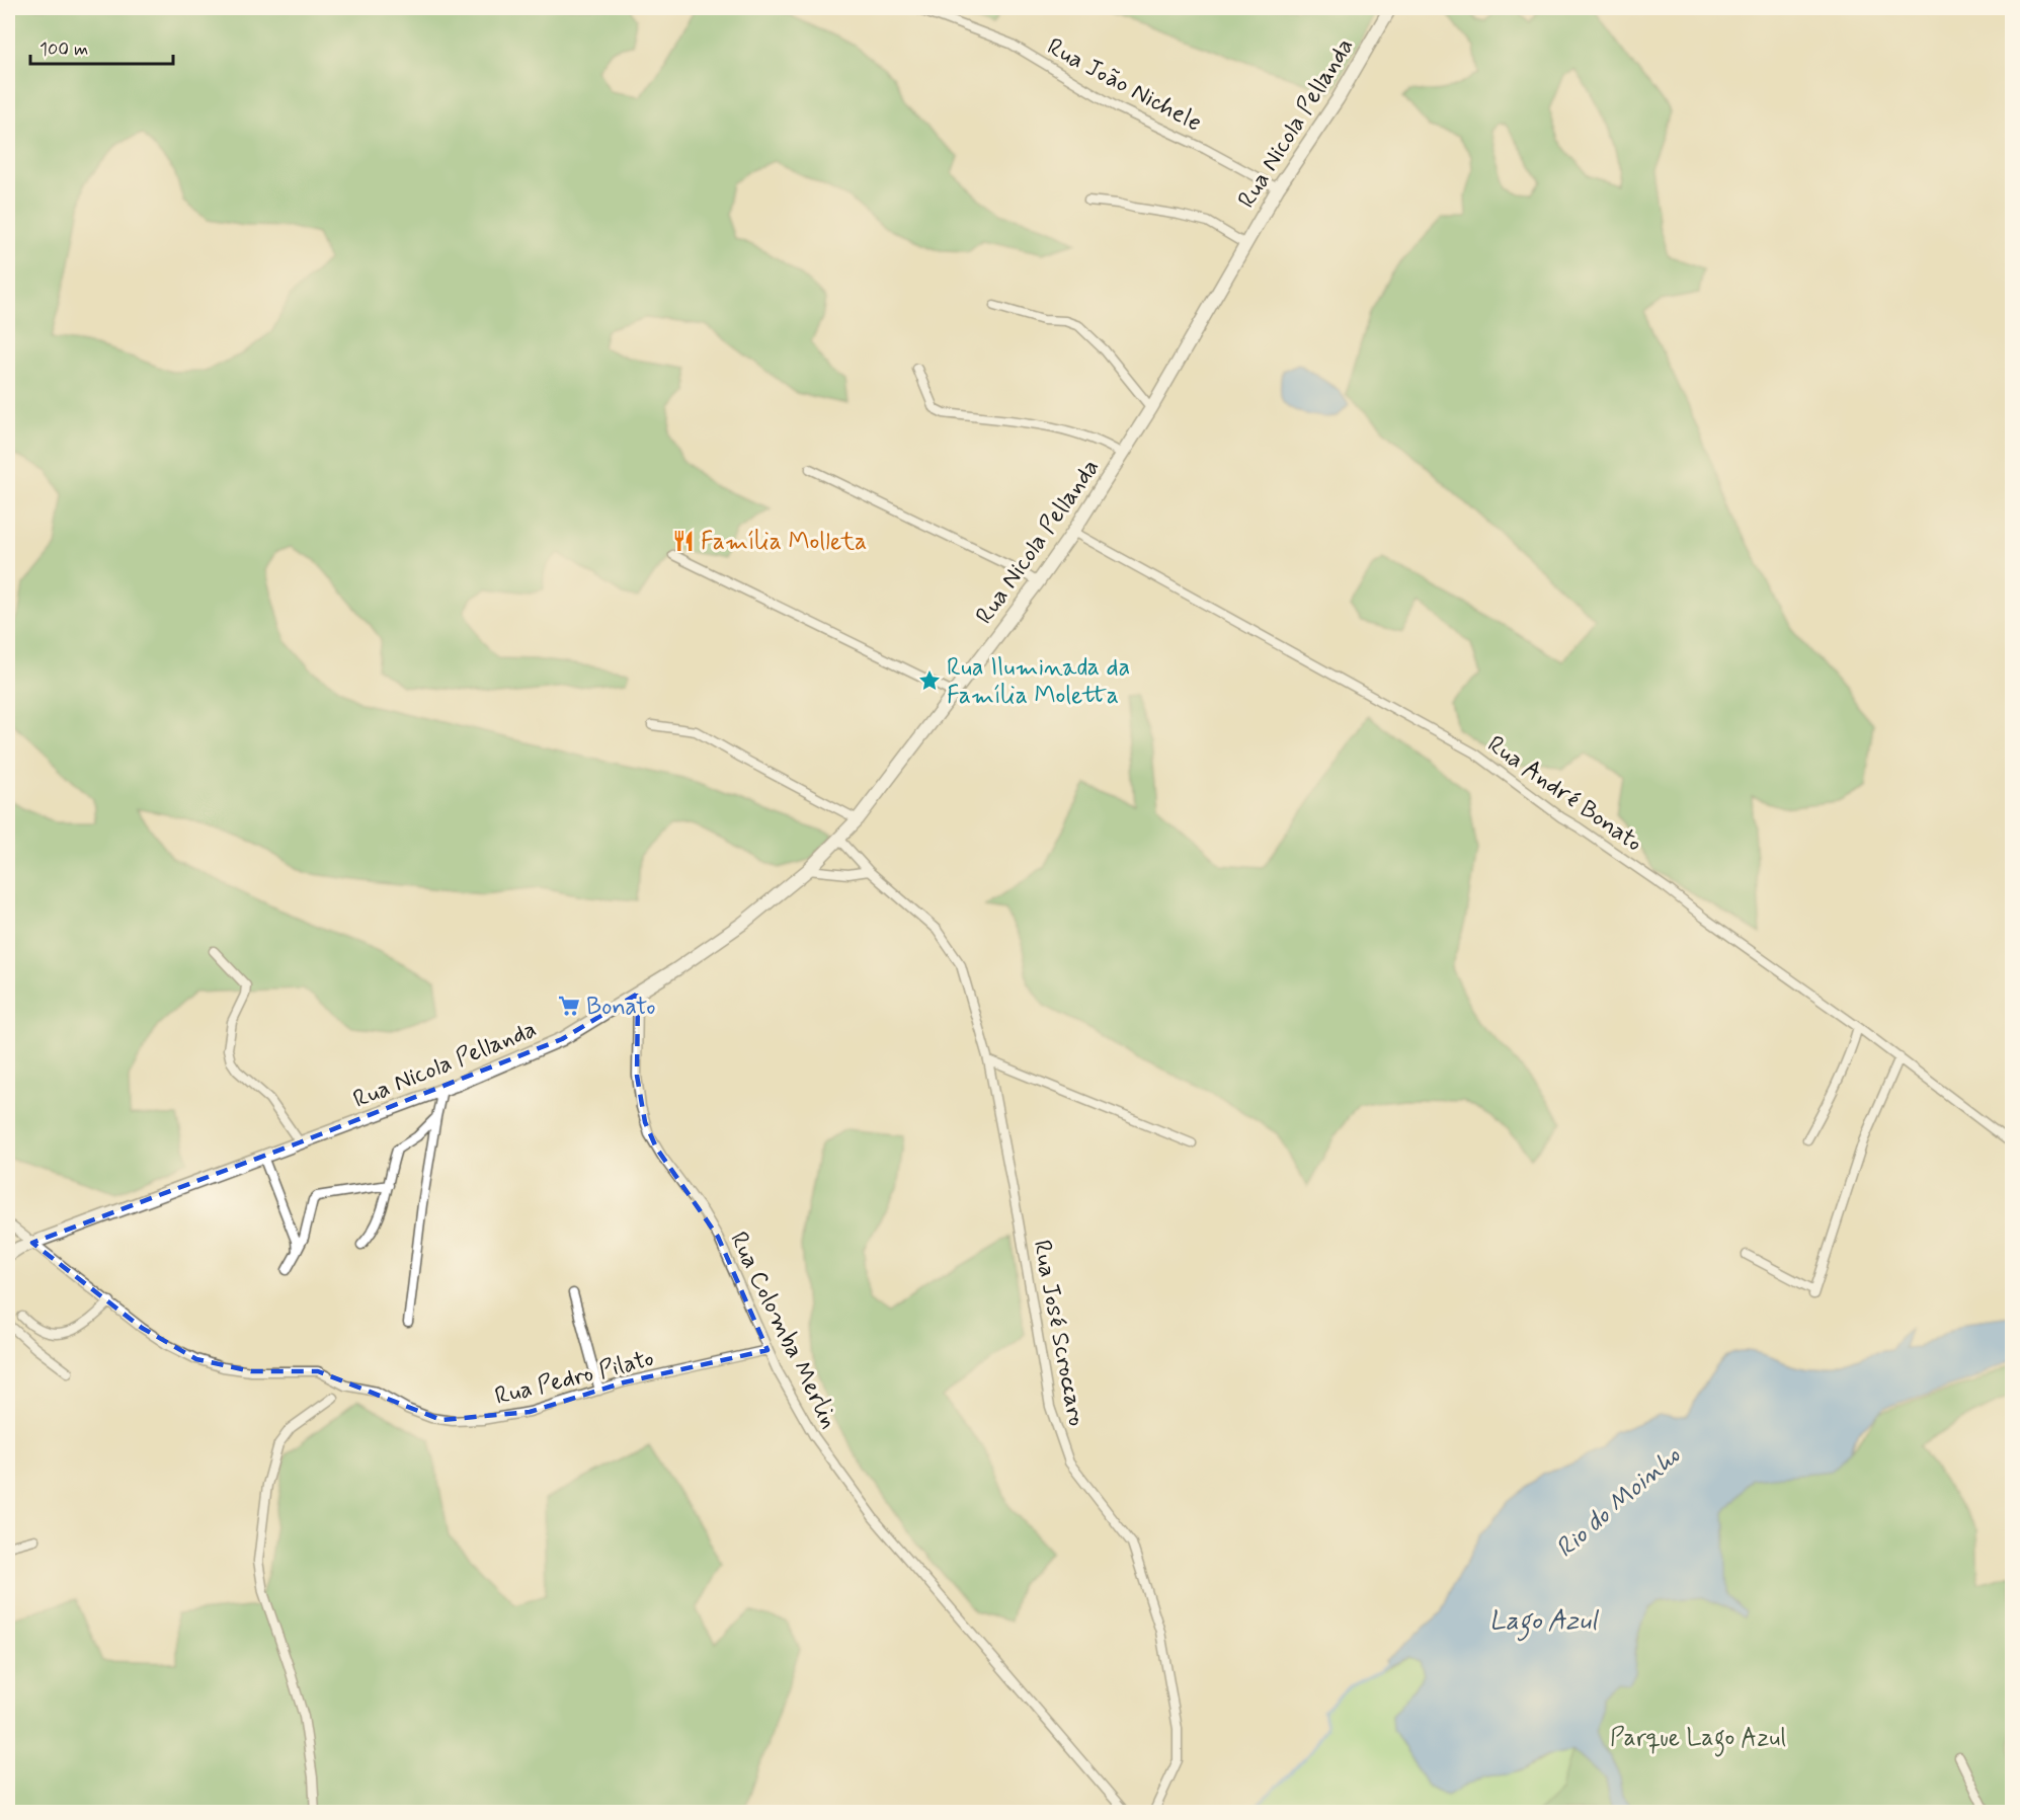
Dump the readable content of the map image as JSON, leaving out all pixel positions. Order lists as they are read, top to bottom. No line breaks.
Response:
{"streets":{"main road":["Rua Nicola Pellanda"],"street":["Rua João Nichele","Rua André Bonato","Rua Colomba Merlin","Rua José Scroccaro","Rua Pedro Pilato"]},"crossings":[["Rua João Nichele","Rua Nicola Pellanda"],["Rua Nicola Pellanda","Rua André Bonato"],["Rua Nicola Pellanda","Rua Colomba Merlin"],["Rua Nicola Pellanda","Rua José Scroccaro"],["Rua Nicola Pellanda","Rua Pedro Pilato"],["Rua Colomba Merlin","Rua Pedro Pilato"]],"water":["Rio do Moinho","Lago Azul"],"parks":["Parque Lago Azul"],"places":{"restaurant":["Família Molleta"],"place":["Rua Iluminada da Família Moletta"],"supermarket":["Bonato"]},"scale_bar":"100 m"}
